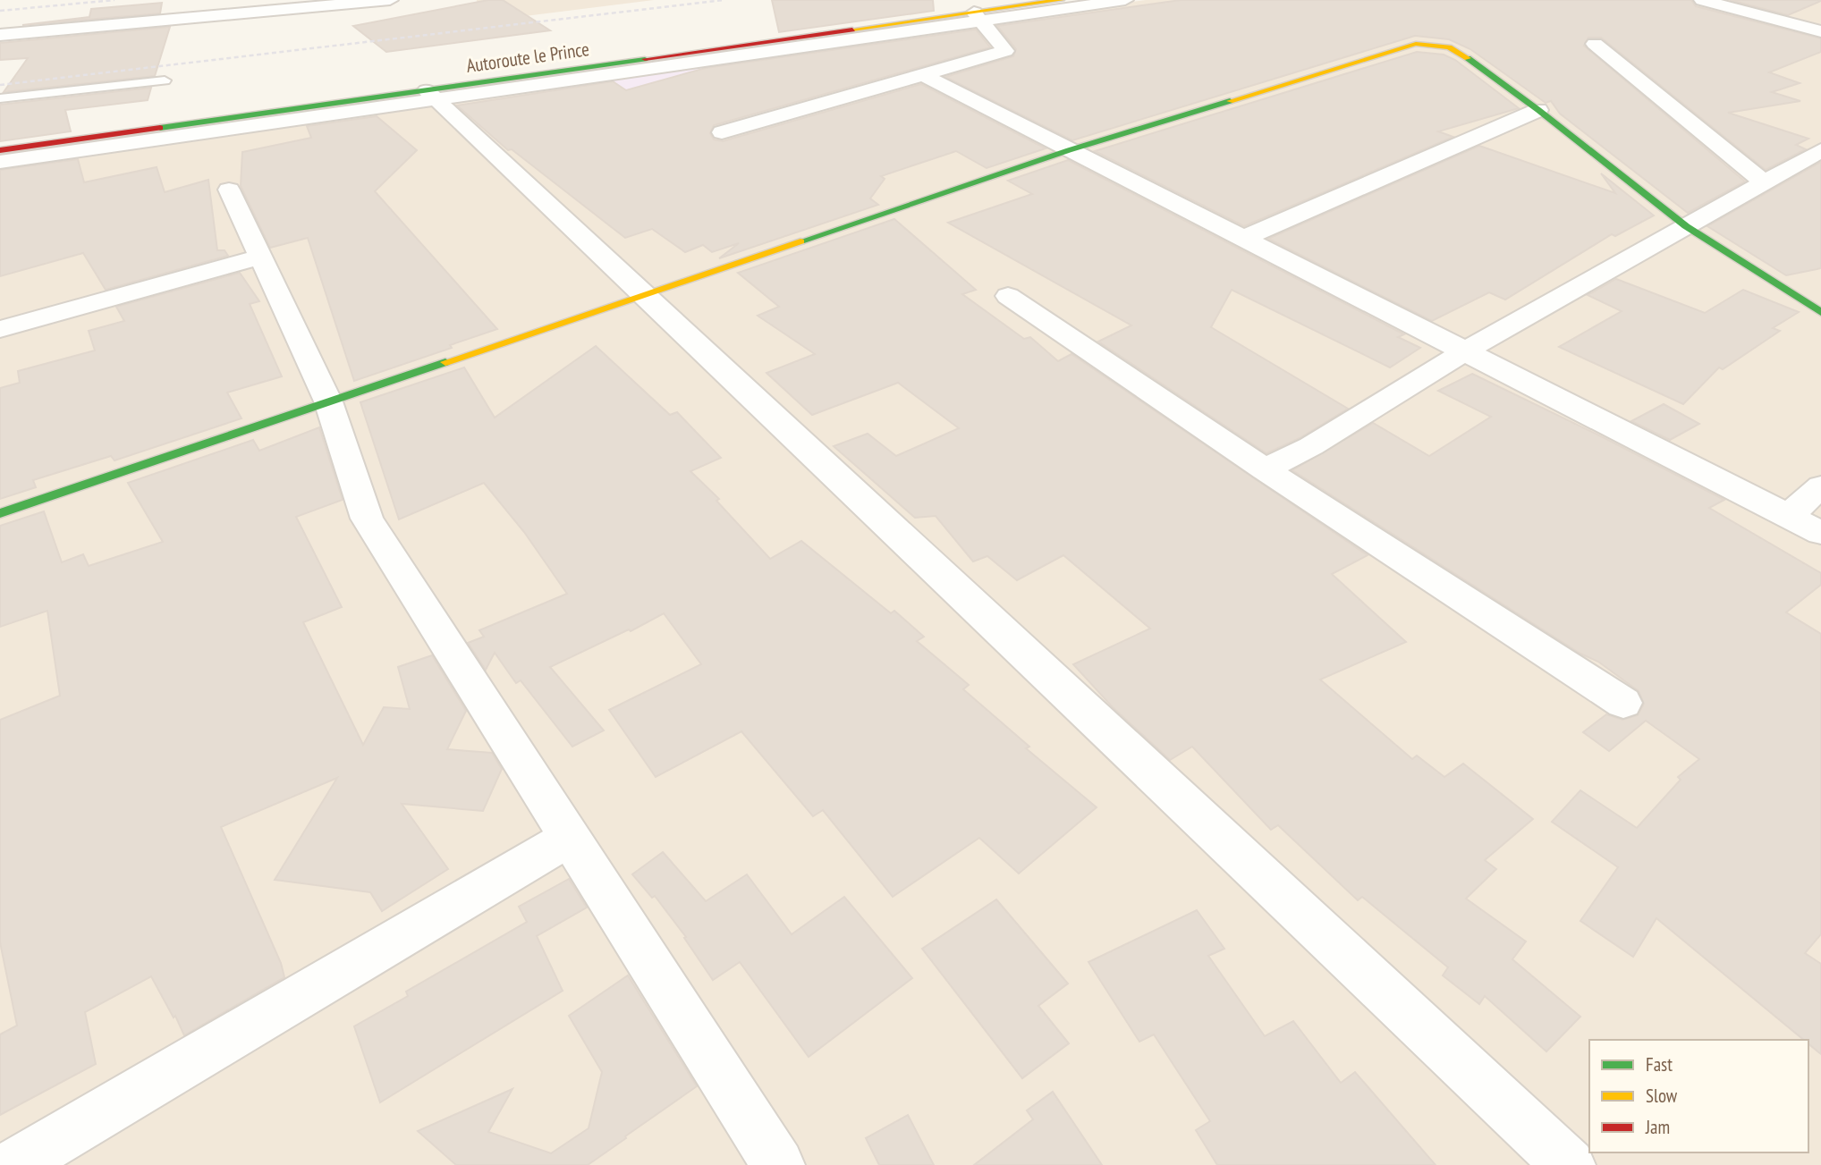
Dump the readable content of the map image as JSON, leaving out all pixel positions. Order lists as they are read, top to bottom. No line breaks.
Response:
{"streets":{"street":["Autoroute le Prince"]},"legend":["Fast","Slow","Jam"]}
